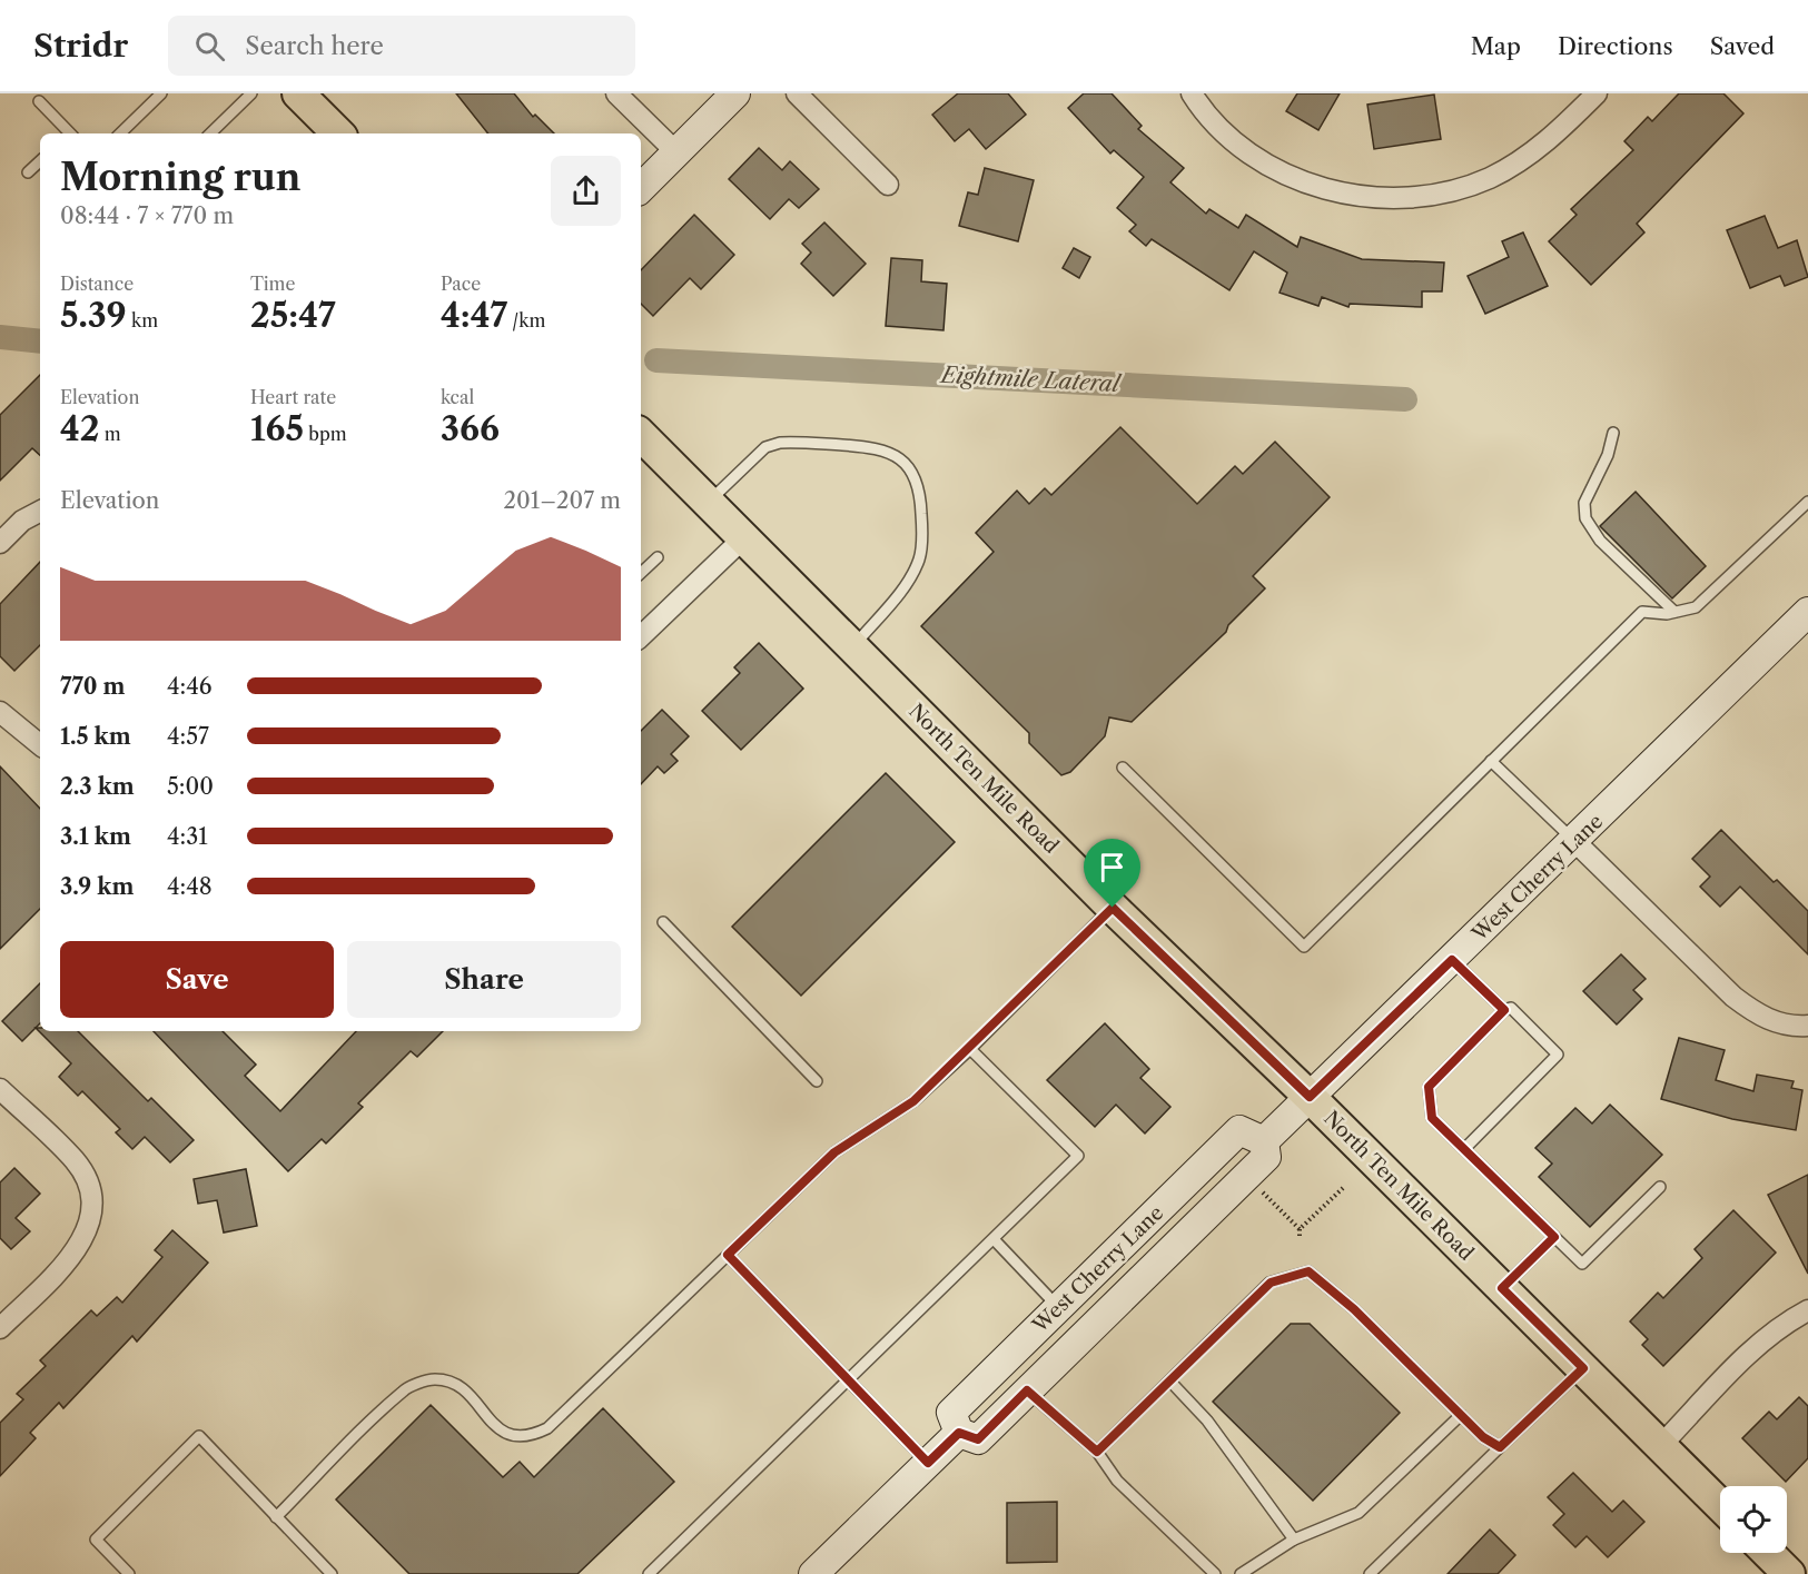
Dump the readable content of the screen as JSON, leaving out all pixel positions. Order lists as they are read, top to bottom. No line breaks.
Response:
{"streets":{"main road":["North Ten Mile Road","West Cherry Lane"]},"crossings":[["North Ten Mile Road","West Cherry Lane"]],"water":["Eightmile Lateral"],"page":{"header":"Stridr","search":"Search here","nav":["Map","Directions","Saved"],"heading":["Morning run","08:44 · 7 × 770 m"],"stats":[["Distance","5.39 km"],["Time","25:47"],["Pace","4:47 /km"],["Elevation","42 m"],["Heart rate","165 bpm"],["kcal","366"]],"chart":["Elevation","201–207 m"],"list":[{"name":"770 m","note":"4:46"},{"name":"1.5 km","note":"4:57"},{"name":"2.3 km","note":"5:00"},{"name":"3.1 km","note":"4:31"},{"name":"3.9 km","note":"4:48"}],"buttons":["Save","Share"]}}
